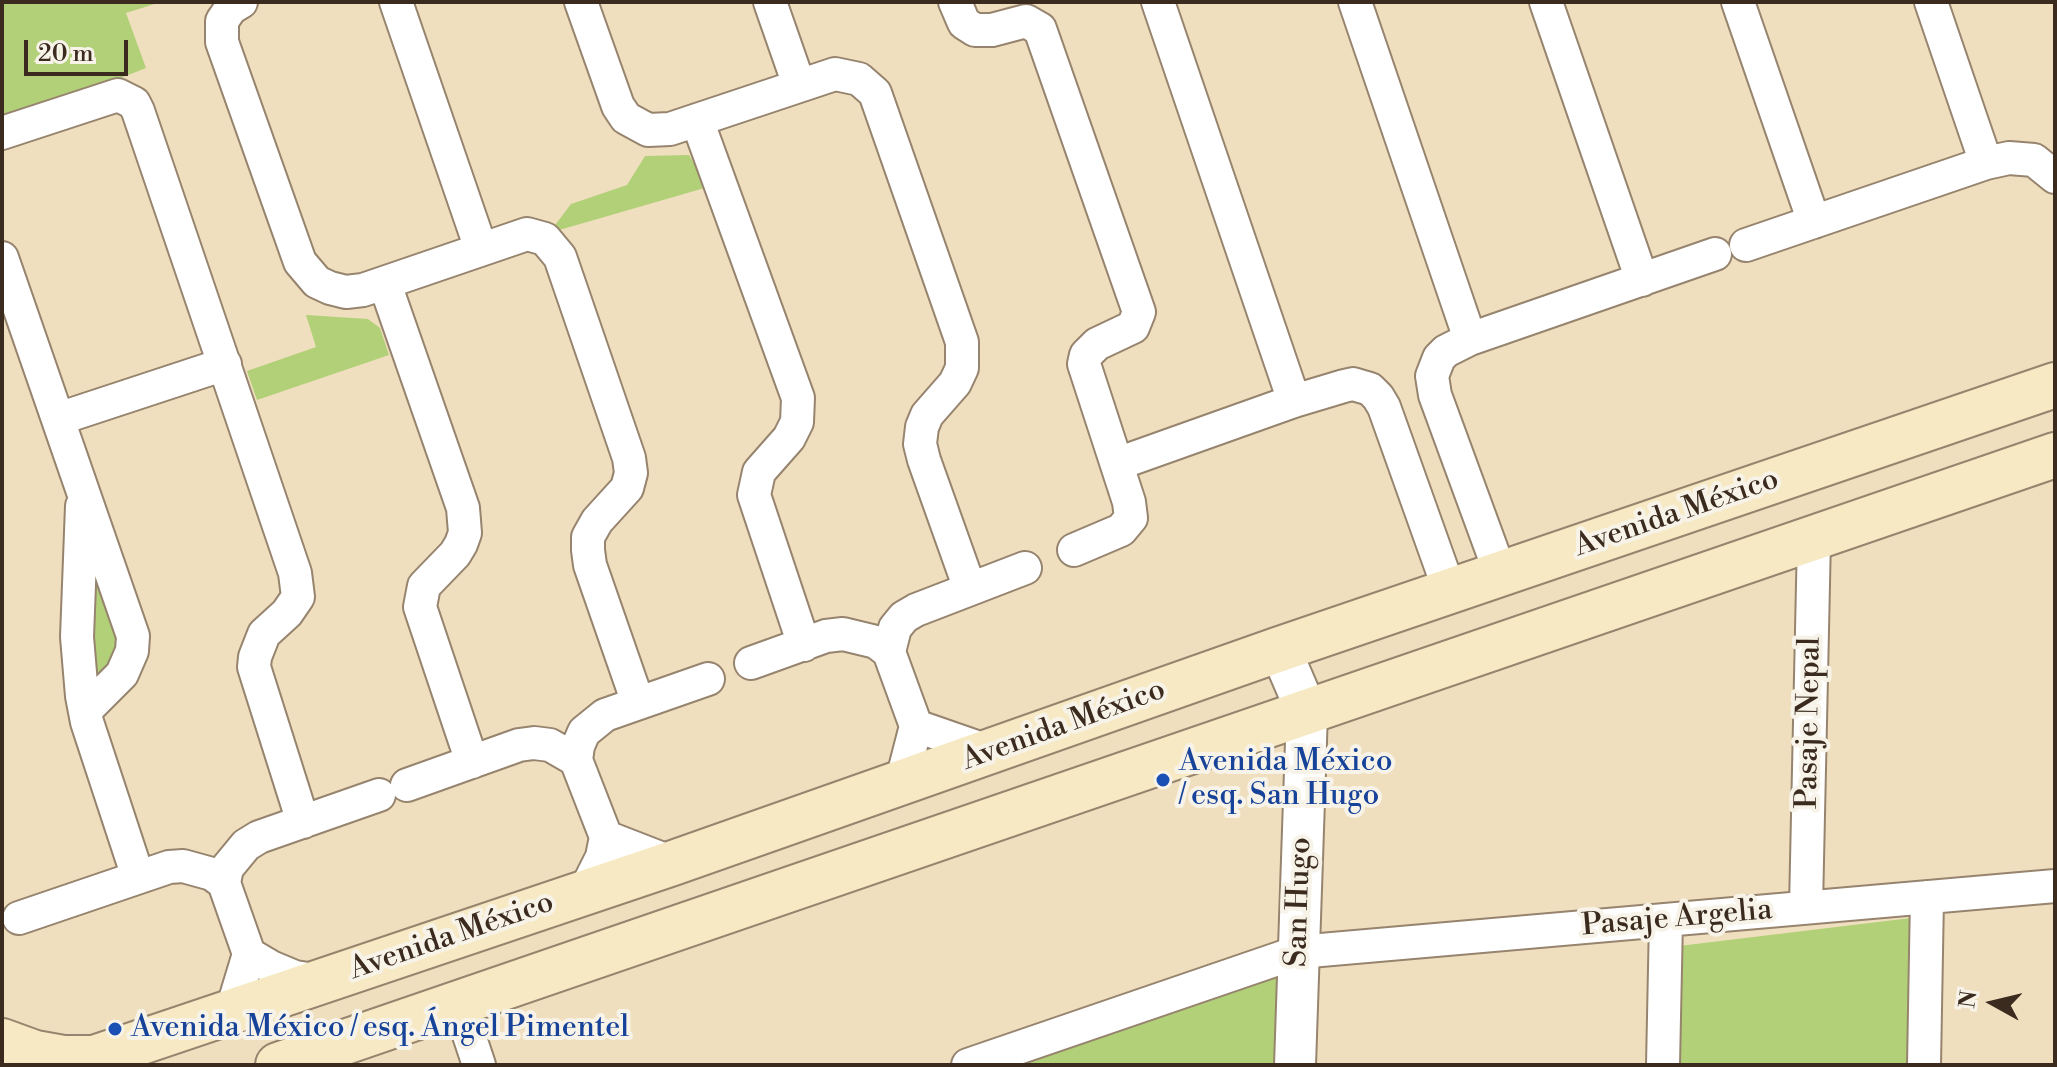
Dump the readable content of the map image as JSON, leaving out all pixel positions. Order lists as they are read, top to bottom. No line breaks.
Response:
{"streets":{"main road":["Avenida México"],"street":["Pasaje Nepal","San Hugo","Pasaje Argelia"]},"crossings":[["Avenida México","San Hugo"],["Pasaje Nepal","Pasaje Argelia"],["San Hugo","Pasaje Argelia"]],"places":["Avenida México / esq. San Hugo","Avenida México / esq. Ángel Pimentel"],"scale_bar":"20 m","north":"left"}
